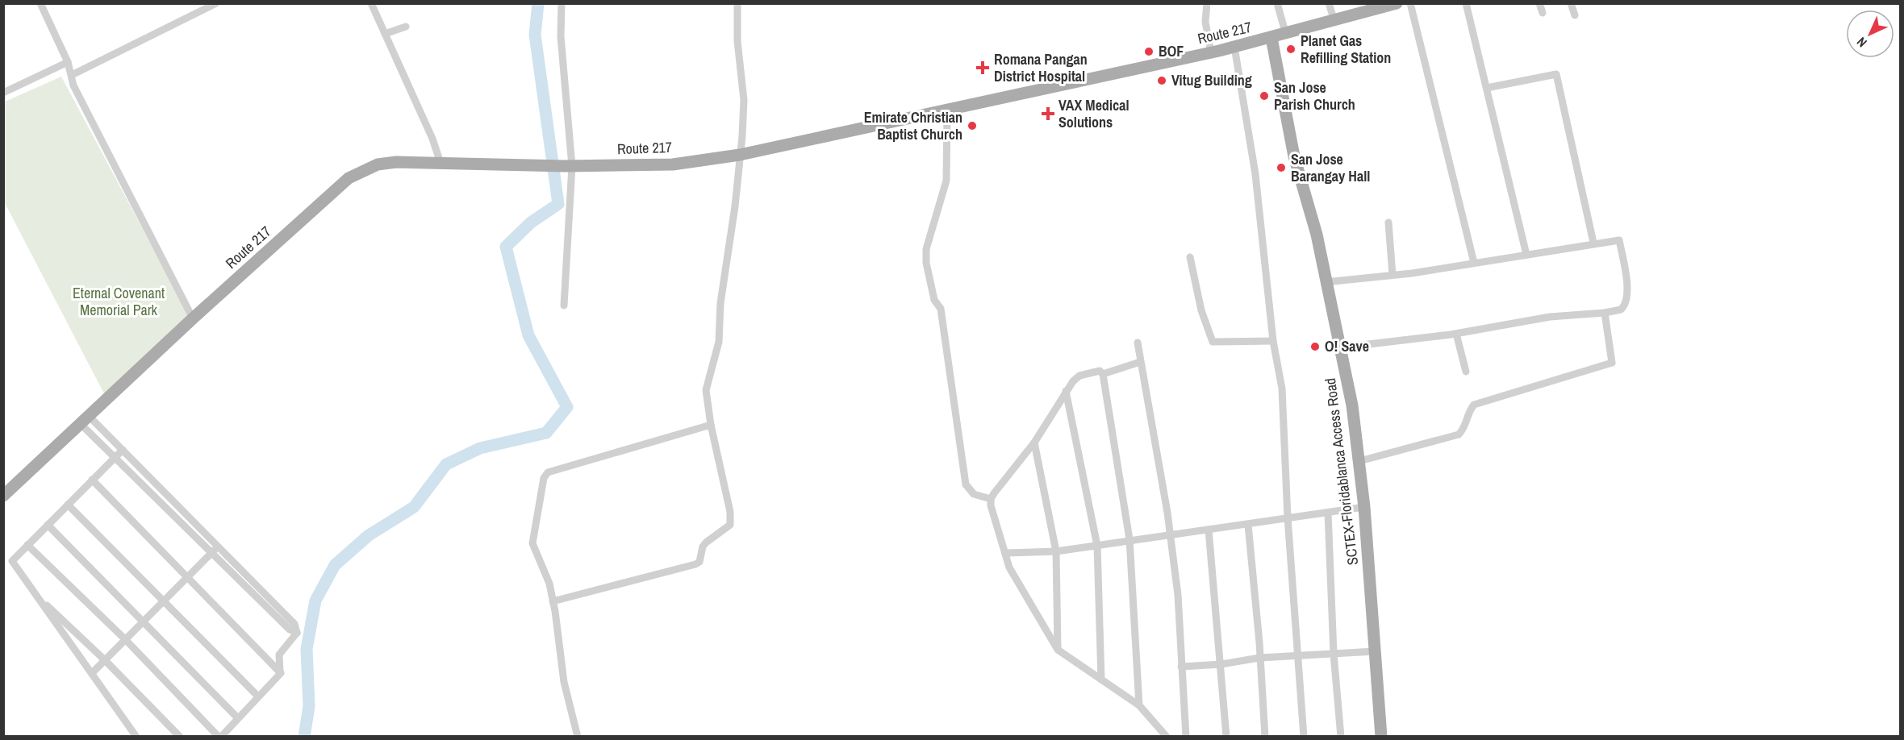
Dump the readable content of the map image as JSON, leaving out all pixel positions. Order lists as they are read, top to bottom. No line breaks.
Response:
{"streets":{"main road":["Route 217","SCTEX-Floridablanca Access Road"]},"crossings":[["Route 217","SCTEX-Floridablanca Access Road"]],"parks":["Eternal Covenant Memorial Park"],"places":{"other":["Planet Gas Refilling Station","BOF","Vitug Building","San Jose Parish Church","Emirate Christian Baptist Church","San Jose Barangay Hall","O! Save"],"health":["Romana Pangan District Hospital","VAX Medical Solutions"]},"north":"bottom left"}
